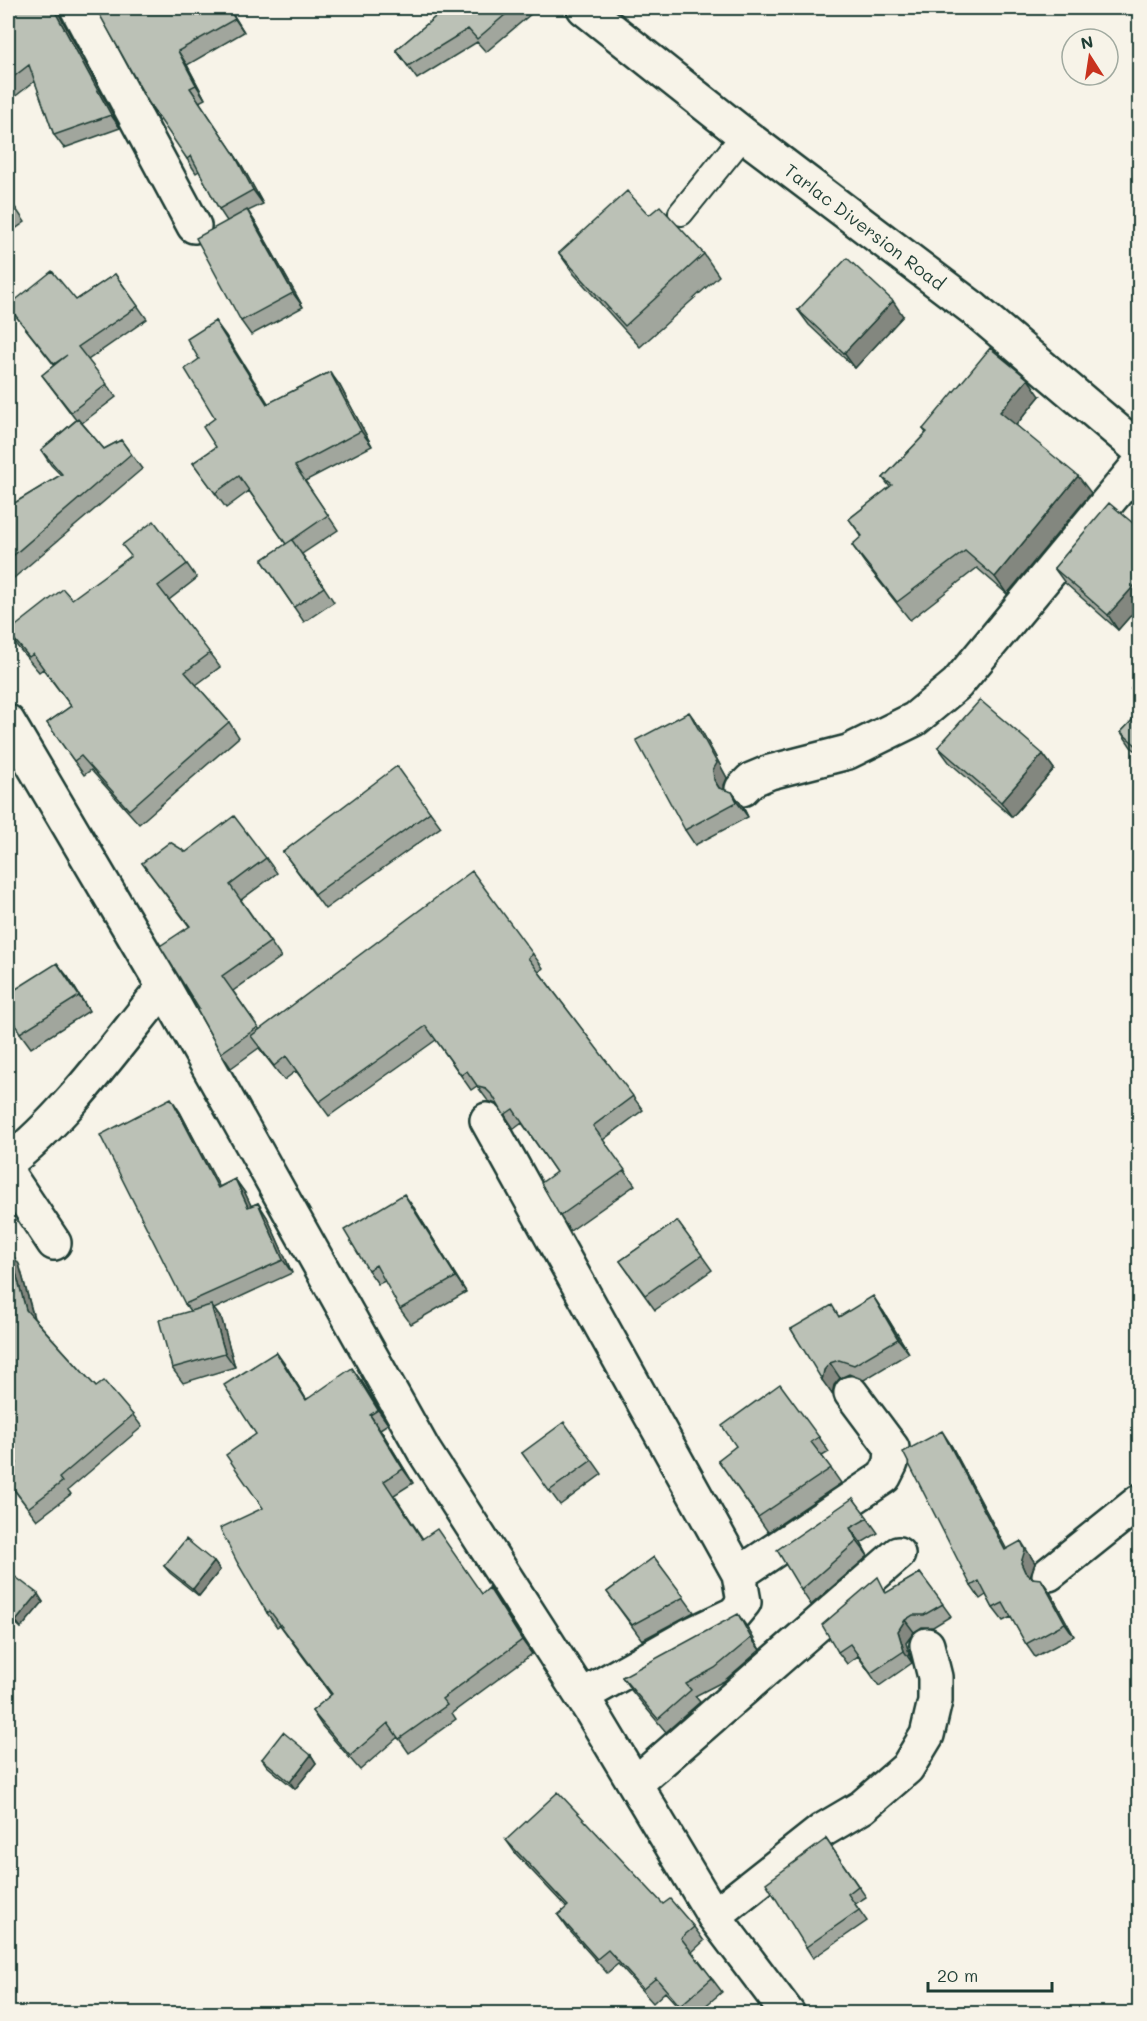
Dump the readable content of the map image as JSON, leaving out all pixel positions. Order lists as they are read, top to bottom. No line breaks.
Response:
{"streets":{"street":["Tarlac Diversion Road"]},"scale_bar":"20 m","north":"top"}
